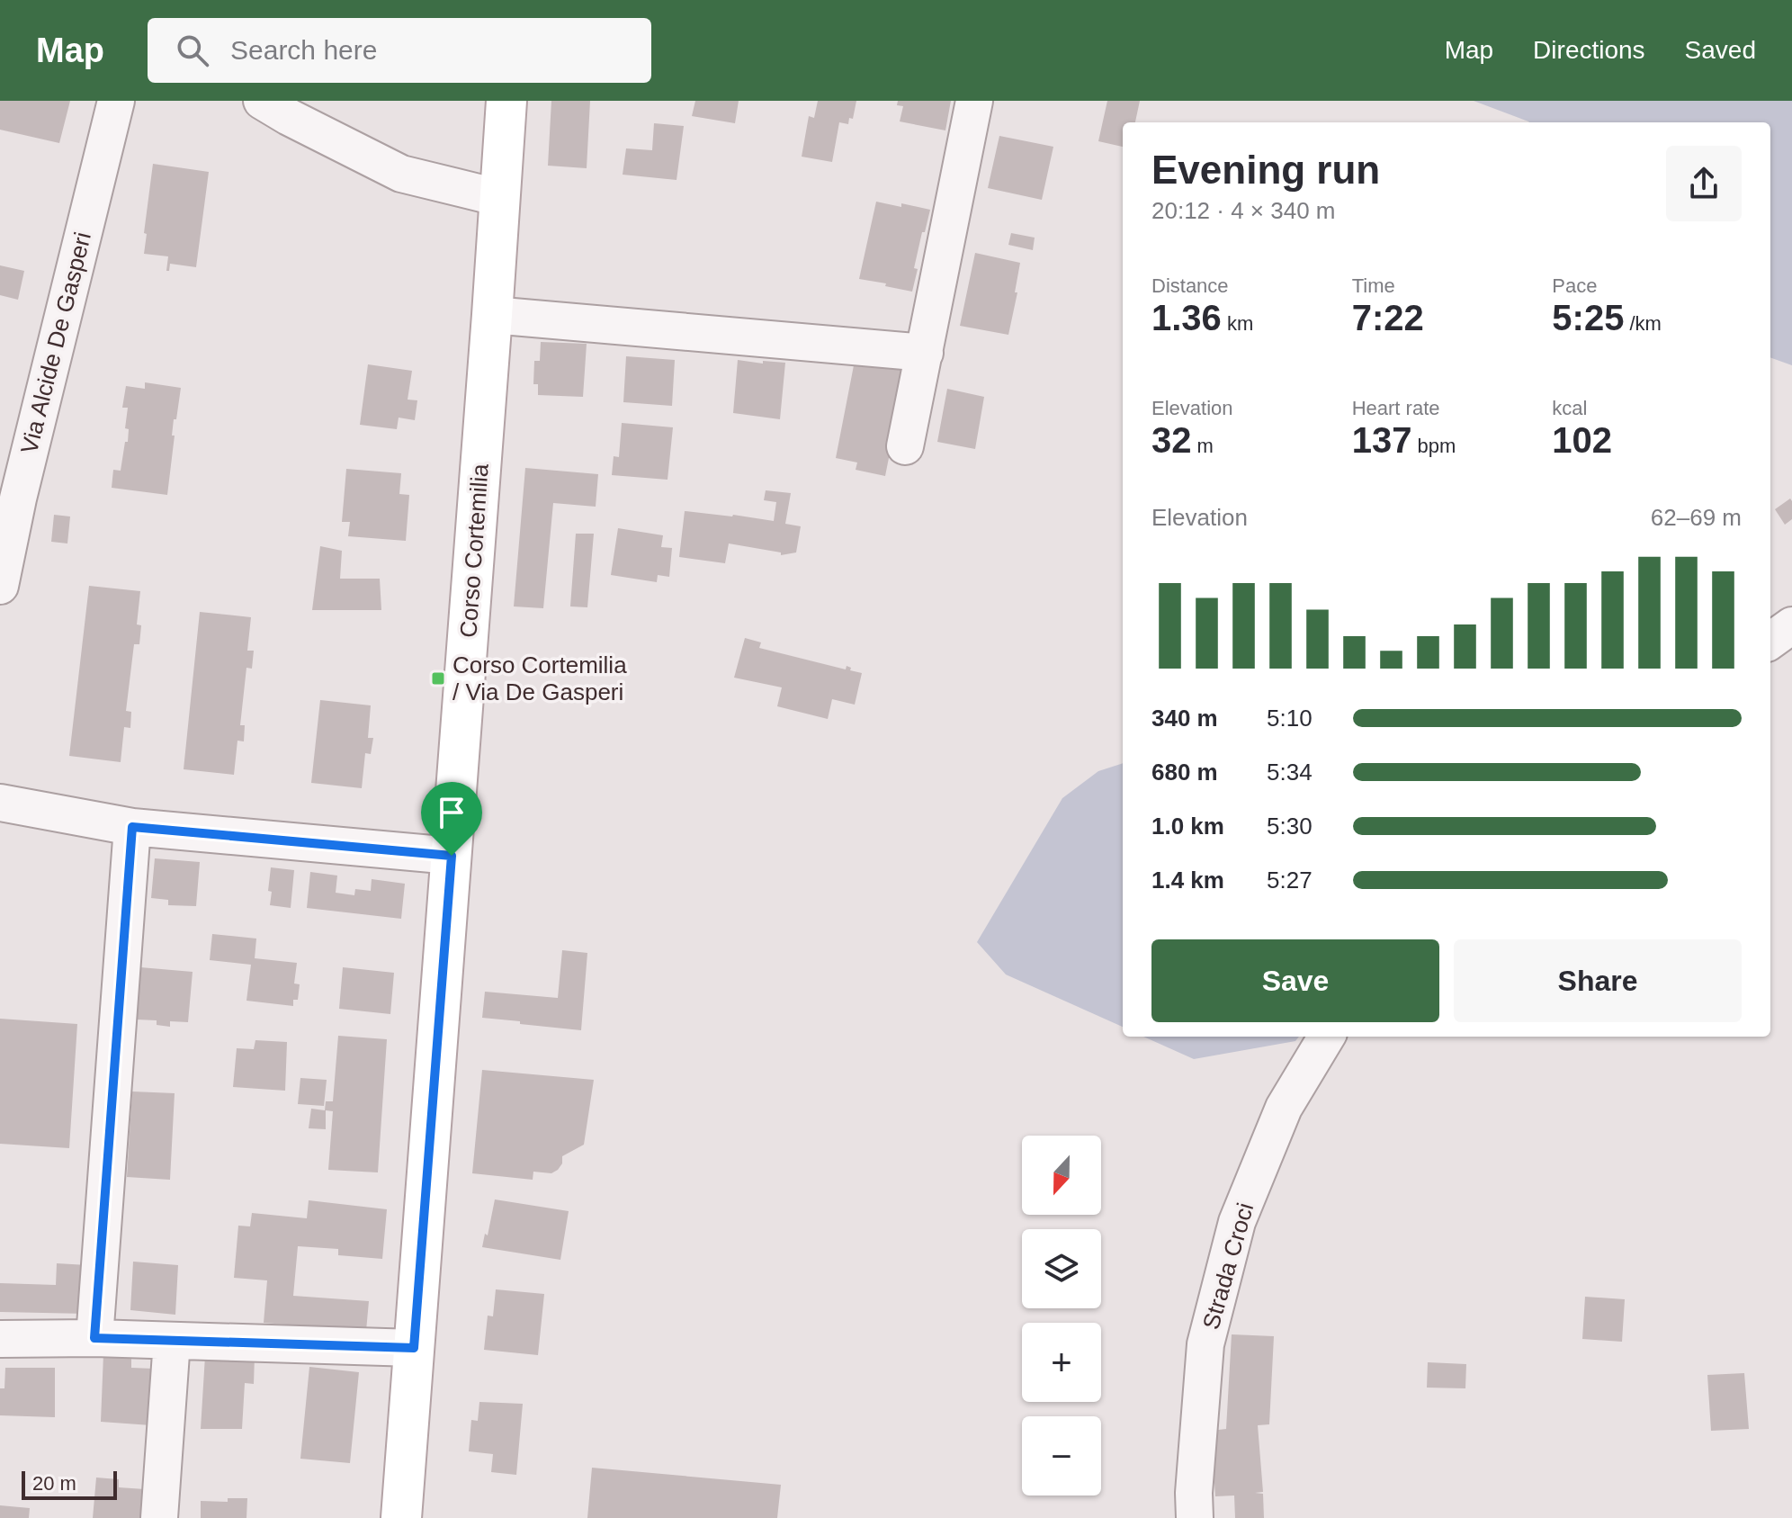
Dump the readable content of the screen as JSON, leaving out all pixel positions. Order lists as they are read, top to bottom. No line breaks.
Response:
{"streets":{"main road":["Corso Cortemilia"],"street":["Via Alcide De Gasperi","Strada Croci"]},"places":{"transit":["Corso Cortemilia / Via De Gasperi"]},"scale_bar":"20 m","north":"bottom","page":{"header":"Map","search":"Search here","nav":["Map","Directions","Saved"],"heading":["Evening run","20:12 · 4 × 340 m"],"stats":[["Distance","1.36 km"],["Time","7:22"],["Pace","5:25 /km"],["Elevation","32 m"],["Heart rate","137 bpm"],["kcal","102"]],"chart":["Elevation","62–69 m"],"list":[{"name":"340 m","note":"5:10"},{"name":"680 m","note":"5:34"},{"name":"1.0 km","note":"5:30"},{"name":"1.4 km","note":"5:27"}],"buttons":["Save","Share"],"map_buttons":["+","−"],"scale":"20 m"}}
